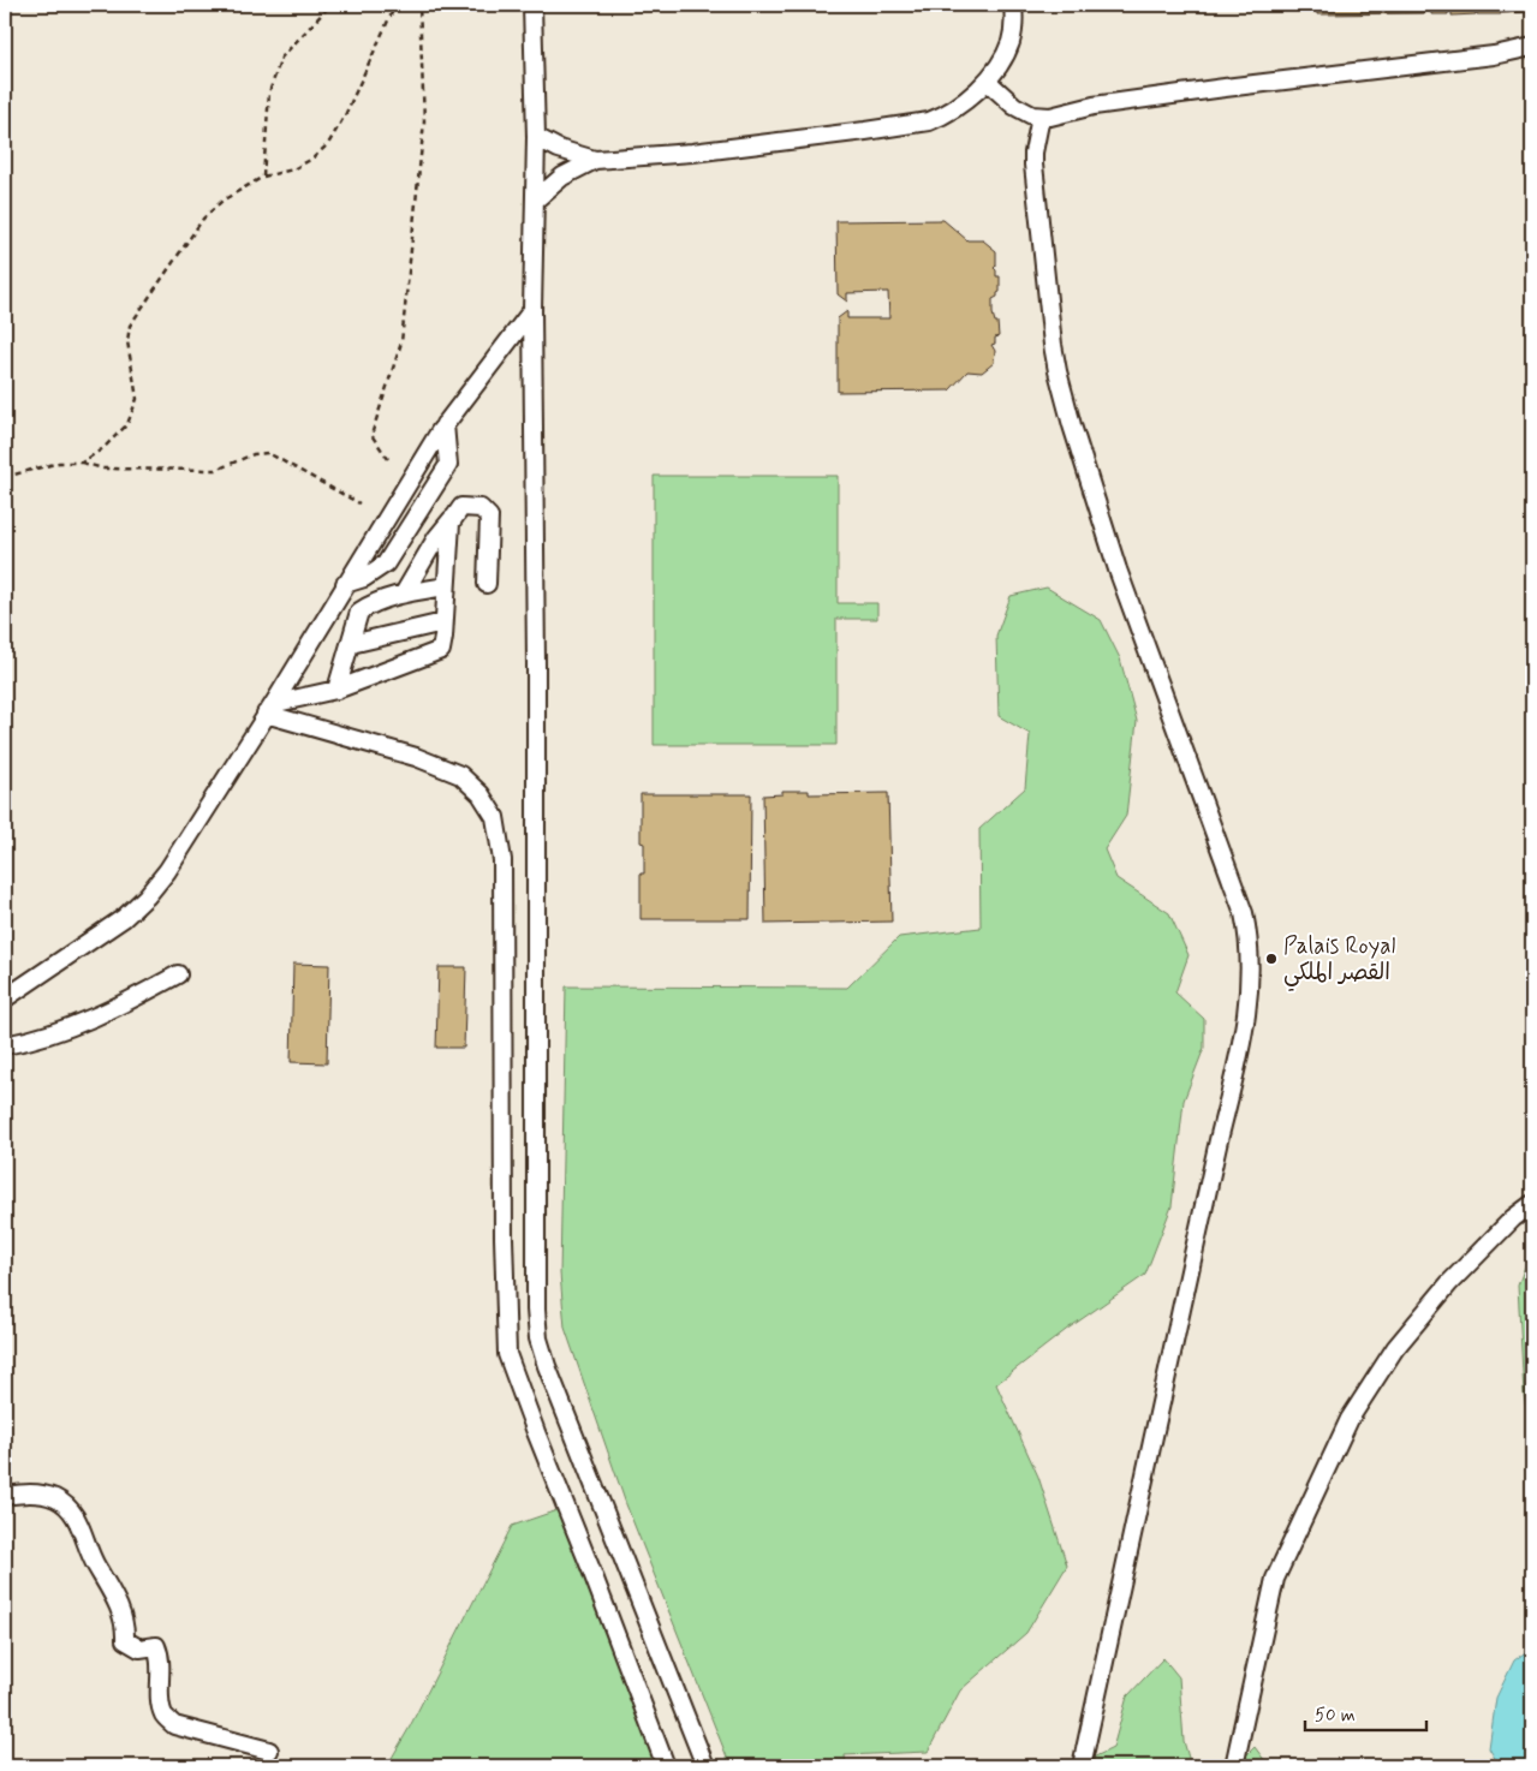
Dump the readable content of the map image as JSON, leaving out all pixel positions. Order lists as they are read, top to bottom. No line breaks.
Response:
{"places":["Palais Royal القصر الملكي"],"scale_bar":"50 m"}
